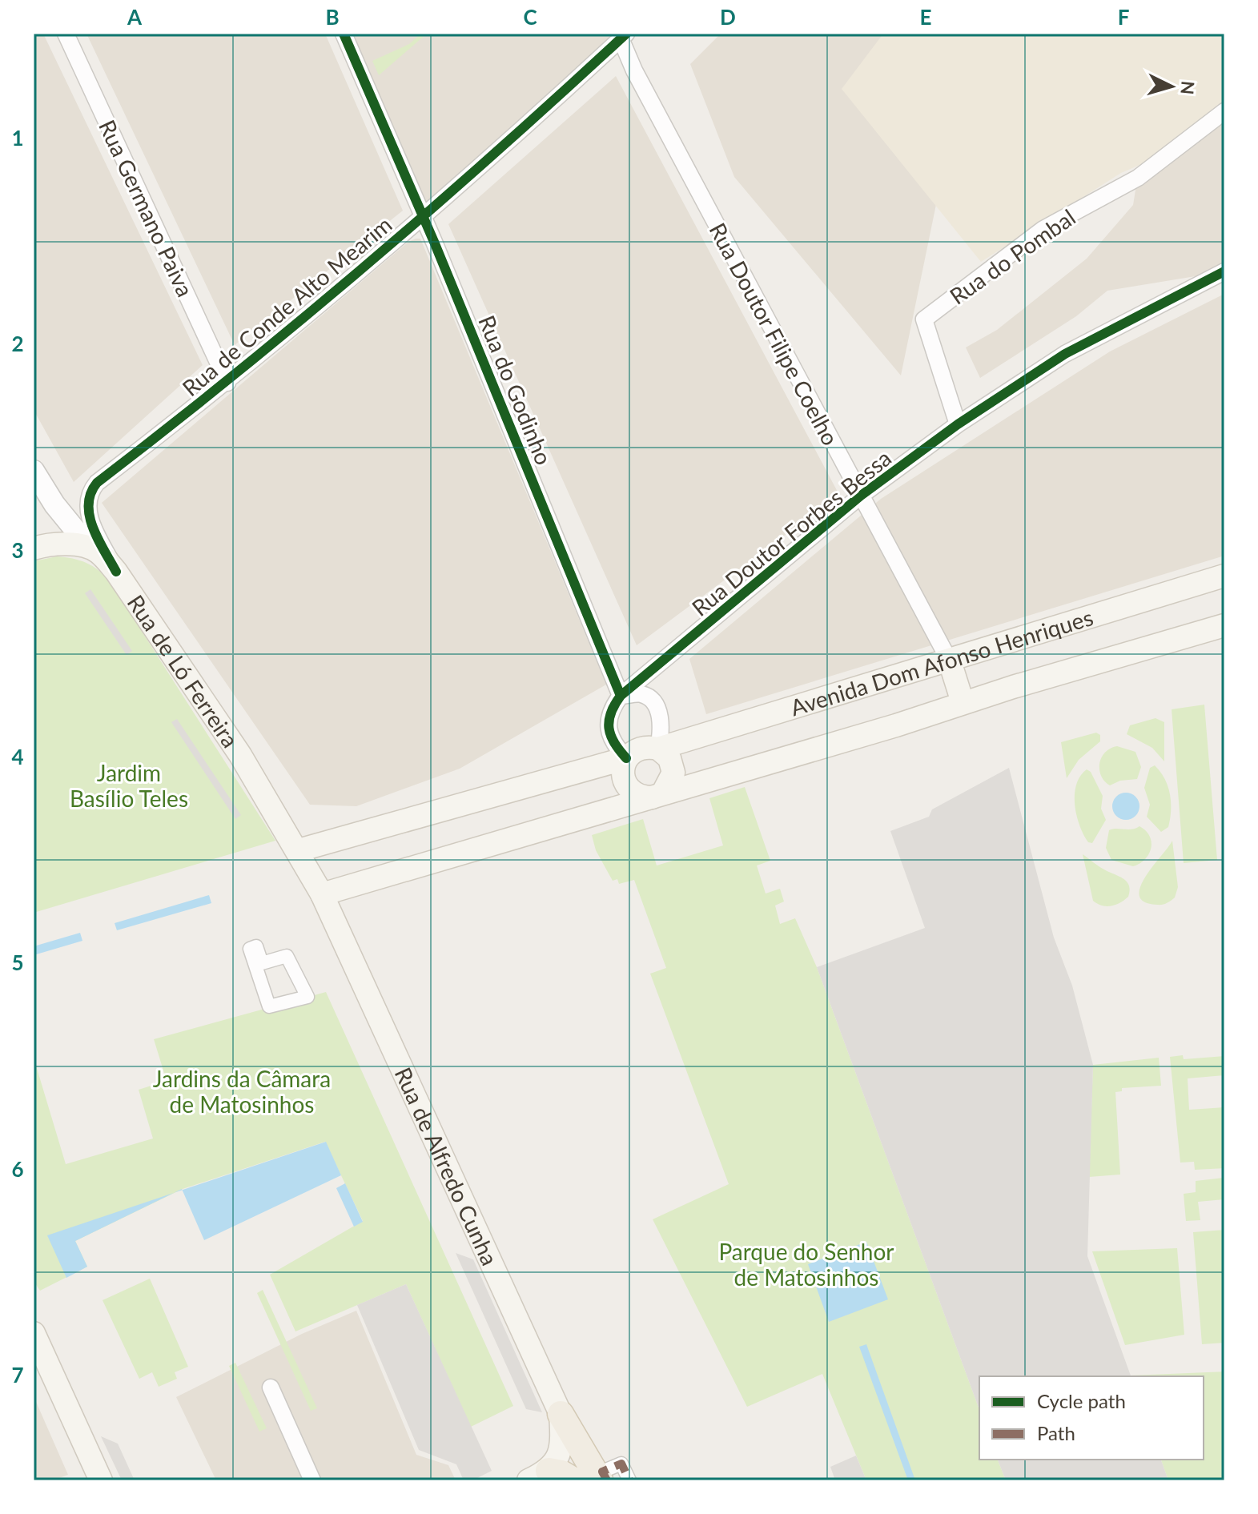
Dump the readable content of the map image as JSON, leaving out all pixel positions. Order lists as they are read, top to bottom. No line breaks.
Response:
{"streets":{"main road":["Avenida Dom Afonso Henriques","Rua de Ló Ferreira","Rua de Alfredo Cunha"],"street":["Rua Germano Paiva","Rua do Pombal","Rua de Conde Alto Mearim","Rua Doutor Filipe Coelho","Rua do Godinho","Rua Doutor Forbes Bessa"]},"crossings":[["Rua Germano Paiva","Rua de Conde Alto Mearim"],["Rua do Pombal","Rua Doutor Forbes Bessa"],["Rua de Conde Alto Mearim","Rua Doutor Filipe Coelho"],["Rua de Conde Alto Mearim","Rua do Godinho"],["Rua de Conde Alto Mearim","Rua de Ló Ferreira"],["Rua Doutor Filipe Coelho","Rua Doutor Forbes Bessa"],["Rua Doutor Filipe Coelho","Avenida Dom Afonso Henriques"],["Rua do Godinho","Rua Doutor Forbes Bessa"],["Rua do Godinho","Avenida Dom Afonso Henriques"],["Rua Doutor Forbes Bessa","Avenida Dom Afonso Henriques"],["Avenida Dom Afonso Henriques","Rua de Ló Ferreira"],["Avenida Dom Afonso Henriques","Rua de Alfredo Cunha"],["Rua de Ló Ferreira","Rua de Alfredo Cunha"]],"parks":["Jardim Basílio Teles","Jardins da Câmara de Matosinhos","Parque do Senhor de Matosinhos"],"legend":["Cycle path","Path"],"north":"right","grid":{"columns":["A","B","C","D","E","F"],"rows":["1","2","3","4","5","6","7"]}}
